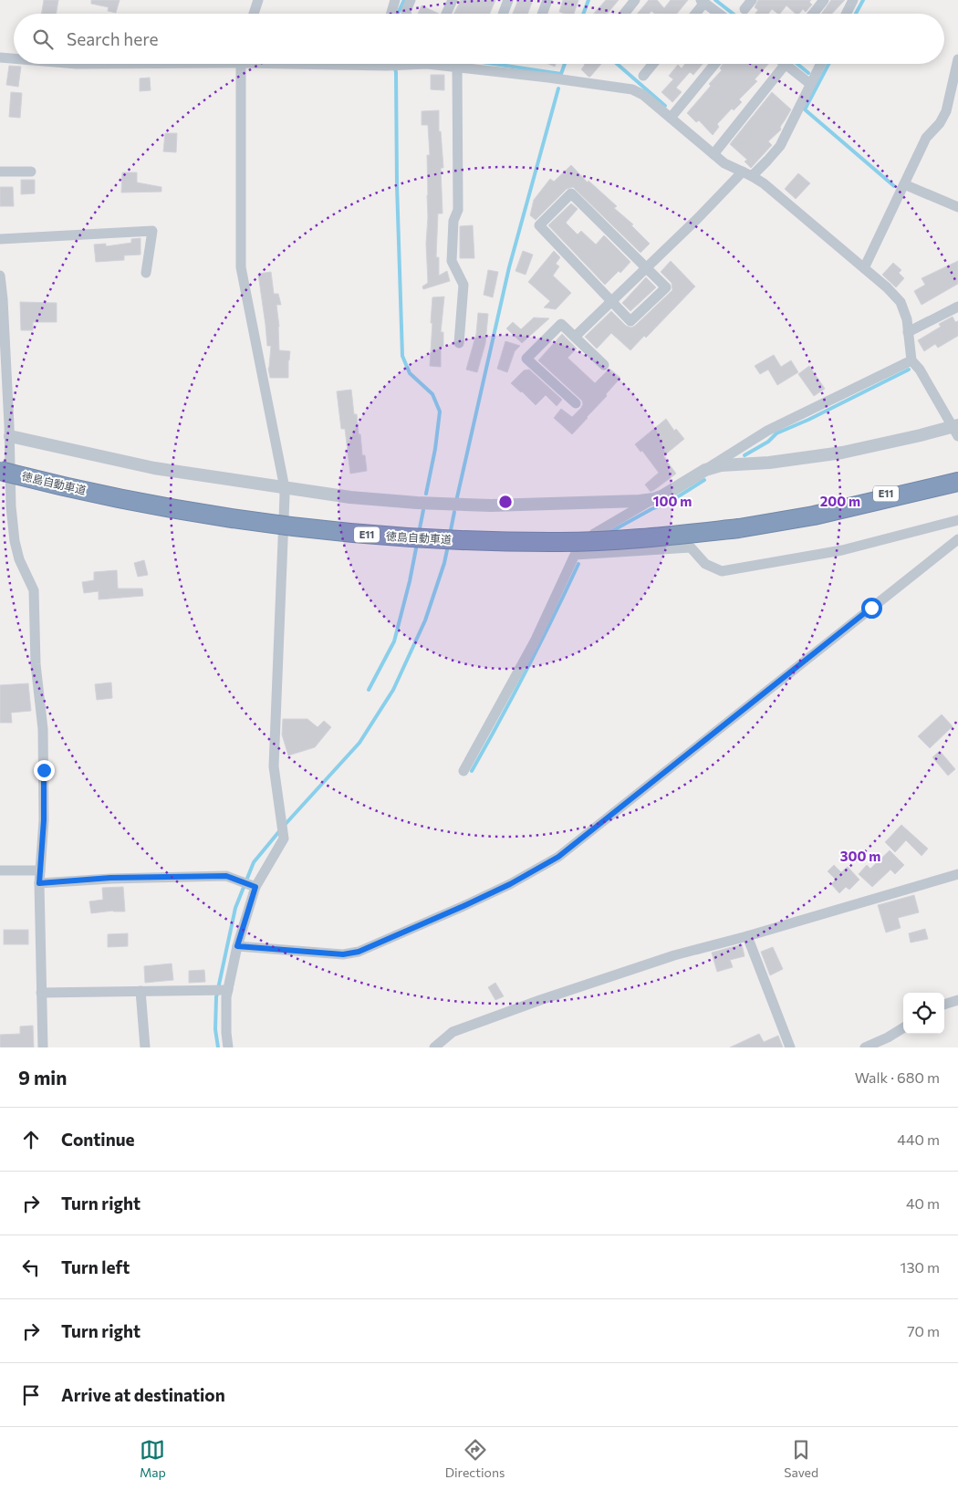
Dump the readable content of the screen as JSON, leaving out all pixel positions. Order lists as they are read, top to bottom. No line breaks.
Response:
{"streets":{"highway":["徳島自動車道","E11"]},"page":{"search":"Search here","heading":["9 min","Walk · 680 m"],"list":[["Continue","440 m"],["Turn right","40 m"],["Turn left","130 m"],["Turn right","70 m"],"Arrive at destination"],"nav":["Map","Directions","Saved"]},"rings":["100 m","200 m","300 m"]}
